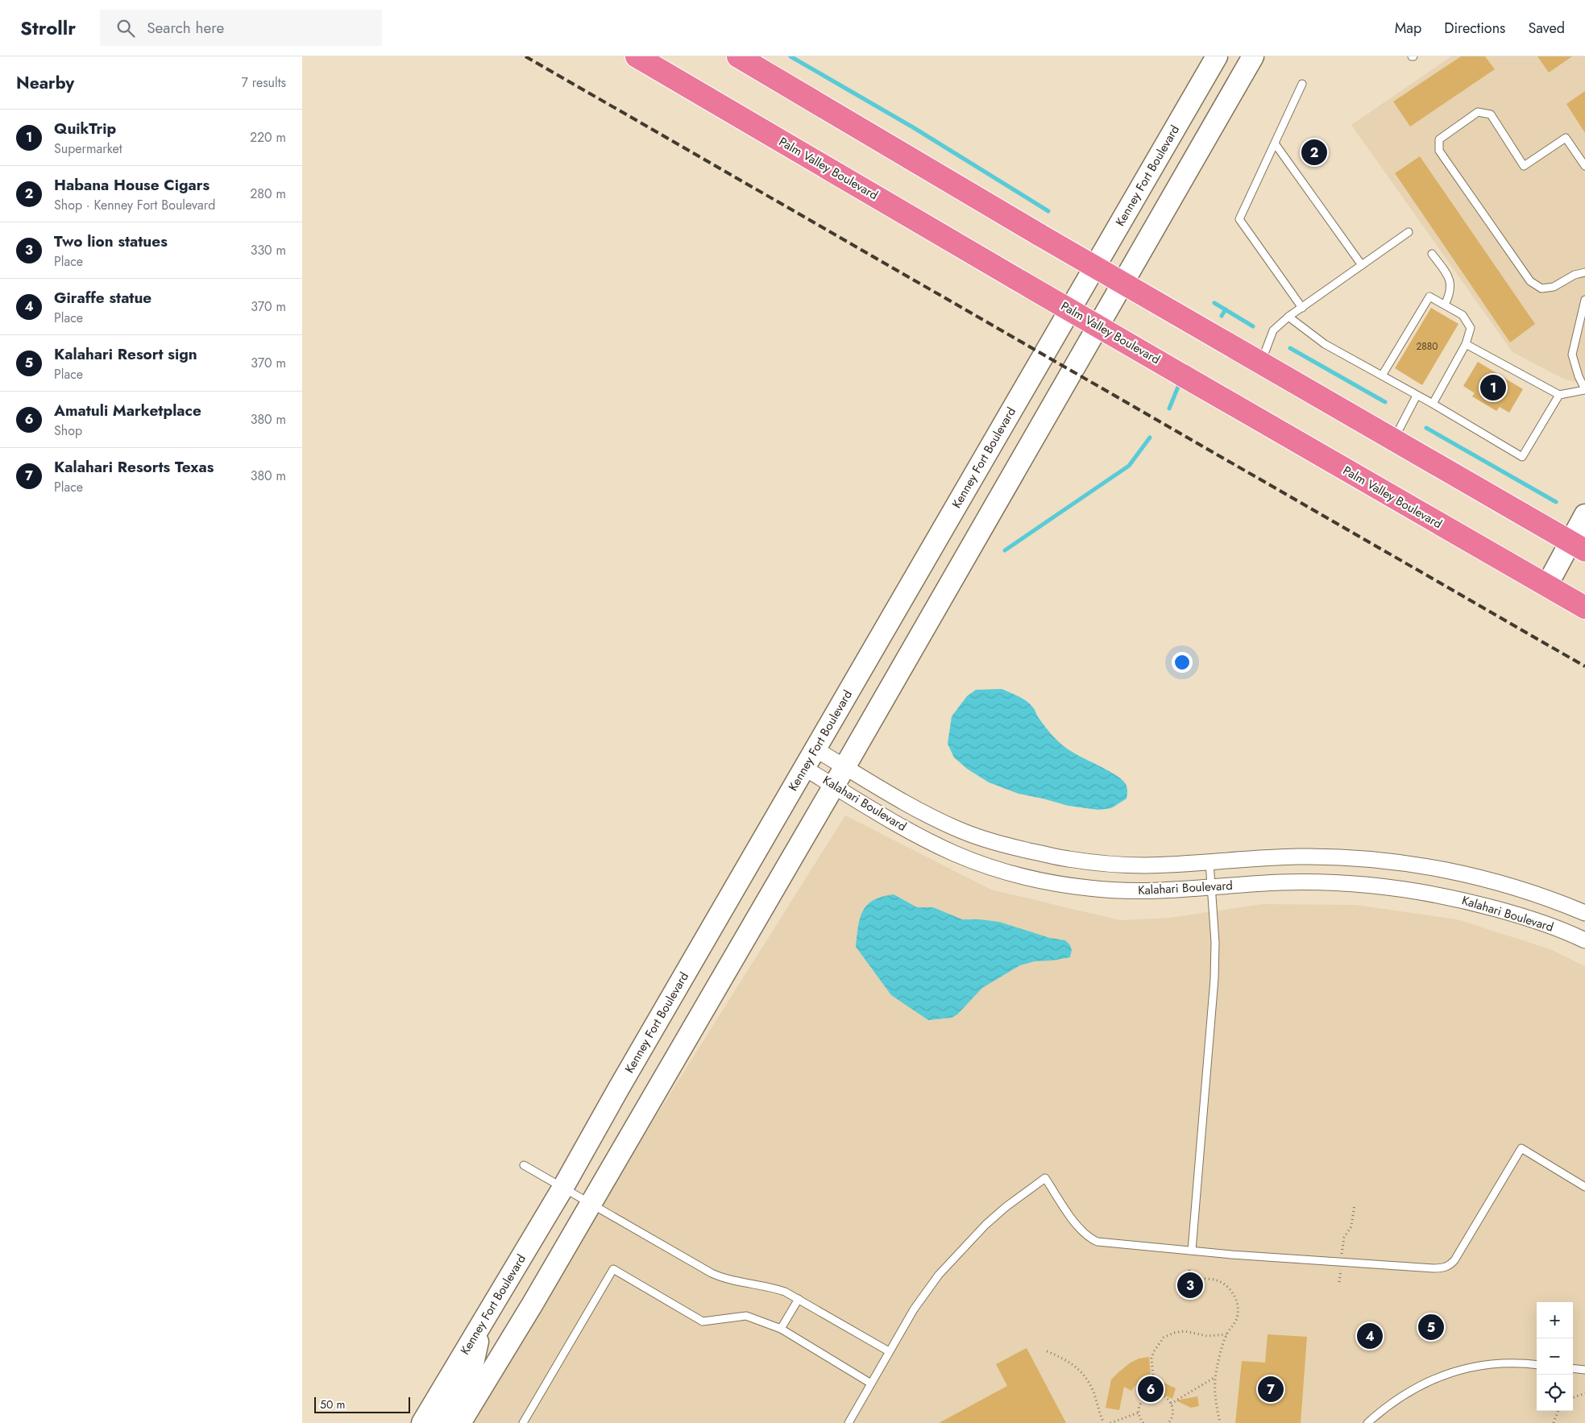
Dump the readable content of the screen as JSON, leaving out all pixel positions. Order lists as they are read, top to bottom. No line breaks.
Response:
{"streets":{"highway":["Palm Valley Boulevard"],"main road":["Kenney Fort Boulevard"],"street":["Kalahari Boulevard"]},"crossings":[["Kenney Fort Boulevard","Kalahari Boulevard"]],"house_numbers":["2880"],"scale_bar":"50 m","page":{"header":"Strollr","search":"Search here","nav":["Map","Directions","Saved"],"heading":["Nearby","7 results"],"list":[{"mark":"1","name":"QuikTrip","note":"Supermarket","value":"220 m"},{"mark":"2","name":"Habana House Cigars","note":"Shop · Kenney Fort Boulevard","value":"280 m"},{"mark":"3","name":"Two lion statues","note":"Place","value":"330 m"},{"mark":"4","name":"Giraffe statue","note":"Place","value":"370 m"},{"mark":"5","name":"Kalahari Resort sign","note":"Place","value":"370 m"},{"mark":"6","name":"Amatuli Marketplace","note":"Shop","value":"380 m"},{"mark":"7","name":"Kalahari Resorts Texas","note":"Place","value":"380 m"}],"pins":["2","1","3","5","4","6","7"],"map_buttons":["+","−"],"scale":"50 m"}}
